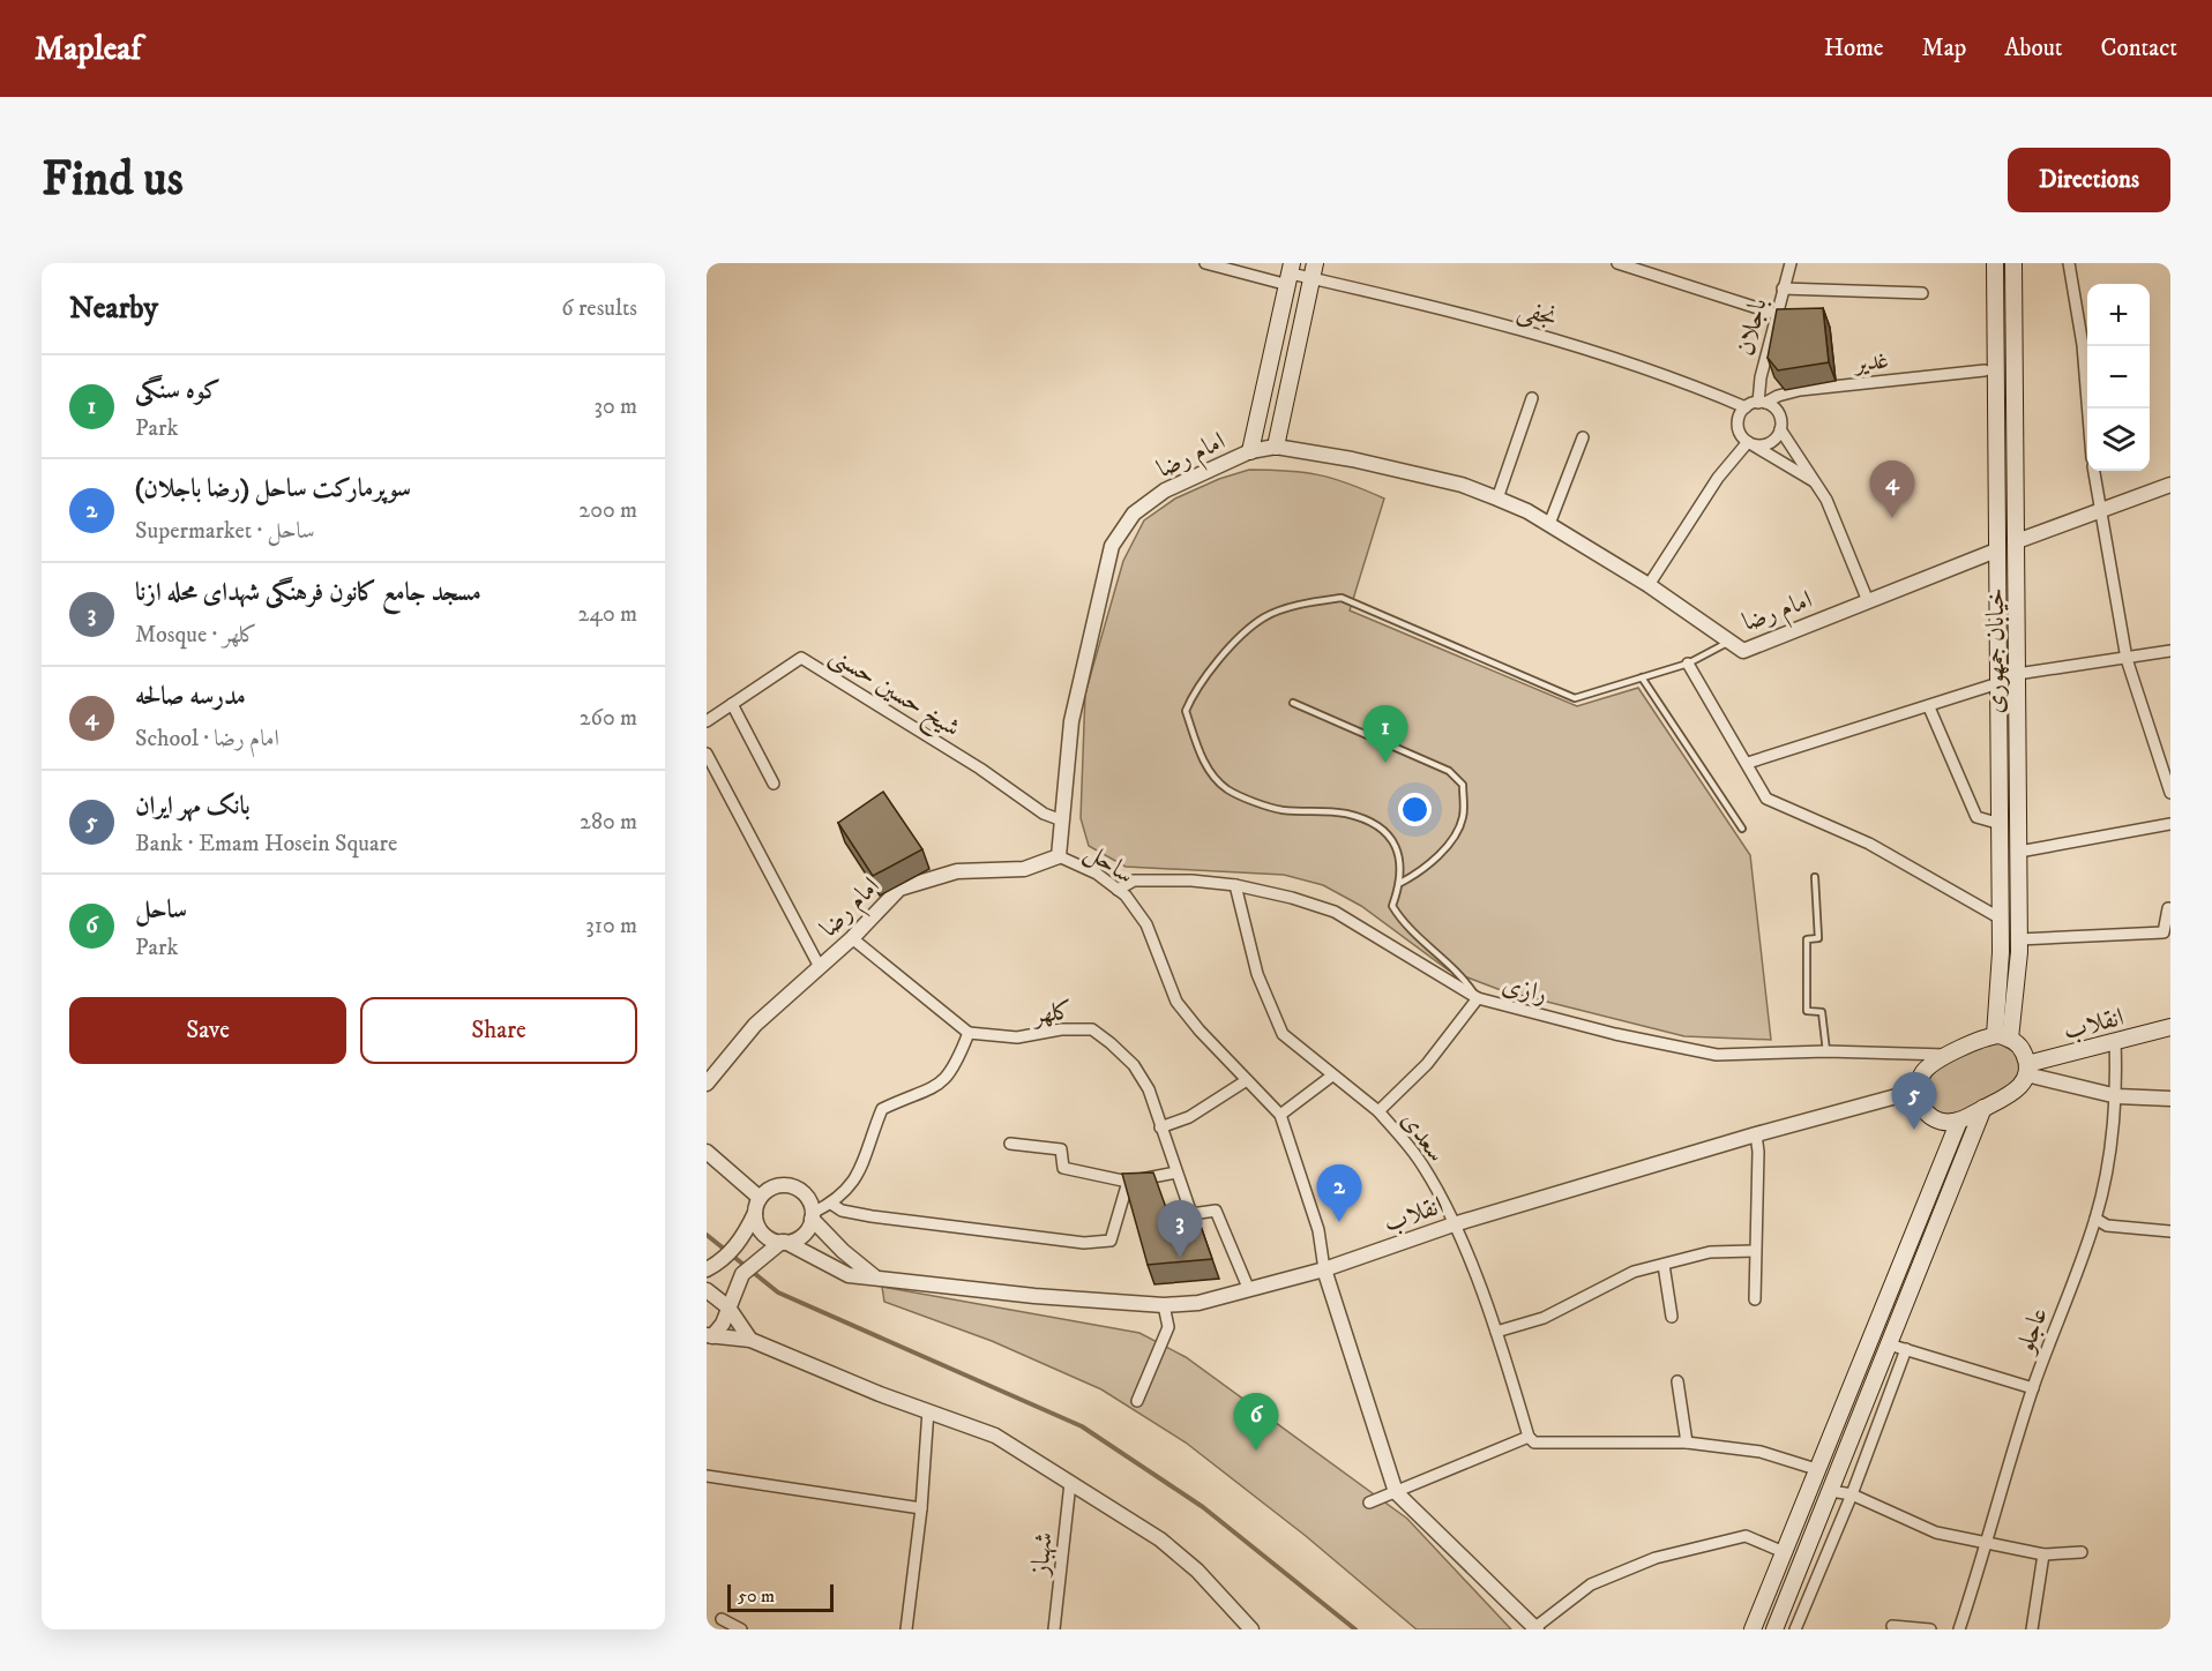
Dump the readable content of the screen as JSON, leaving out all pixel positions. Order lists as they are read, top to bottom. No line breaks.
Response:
{"streets":{"main road":["خیابان جمهوری","انقلاب"],"street":["نجفی","باجلان","غدیر","امام رضا","شیخ حسین حسنی","ساحل","رازی","کلهر","سعدی","عاجلو","شهباز"]},"crossings":[["نجفی","باجلان"],["نجفی","غدیر"],["باجلان","غدیر"],["امام رضا","خیابان جمهوری"],["امام رضا","شیخ حسین حسنی"],["امام رضا","ساحل"],["ساحل","رازی"],["ساحل","انقلاب"],["رازی","سعدی"],["کلهر","انقلاب"],["انقلاب","سعدی"],["انقلاب","عاجلو"]],"scale_bar":"50 m","page":{"header":"Mapleaf","nav":["Home","Map","About","Contact"],"buttons":["Directions",["Save","Share"]],"title":"Find us","heading":["Nearby","6 results"],"map_buttons":["+","−"],"list":[{"mark":"1","name":"کوه سنگی","note":"Park","value":"30 m"},{"mark":"2","name":"سوپرمارکت ساحل (رضا باجلان)","note":"Supermarket · ساحل","value":"200 m"},{"mark":"3","name":"مسجد جامع کانون فرهنگی شهدای محله ازنا","note":"Mosque · کلهر","value":"240 m"},{"mark":"4","name":"مدرسه صالحه","note":"School · امام رضا","value":"260 m"},{"mark":"5","name":"بانک مهر ایران","note":"Bank · Emam Hosein Square","value":"280 m"},{"mark":"6","name":"ساحل","note":"Park","value":"310 m"}],"pins":["4","1","5","2","3","6"],"scale":"50 m"}}
